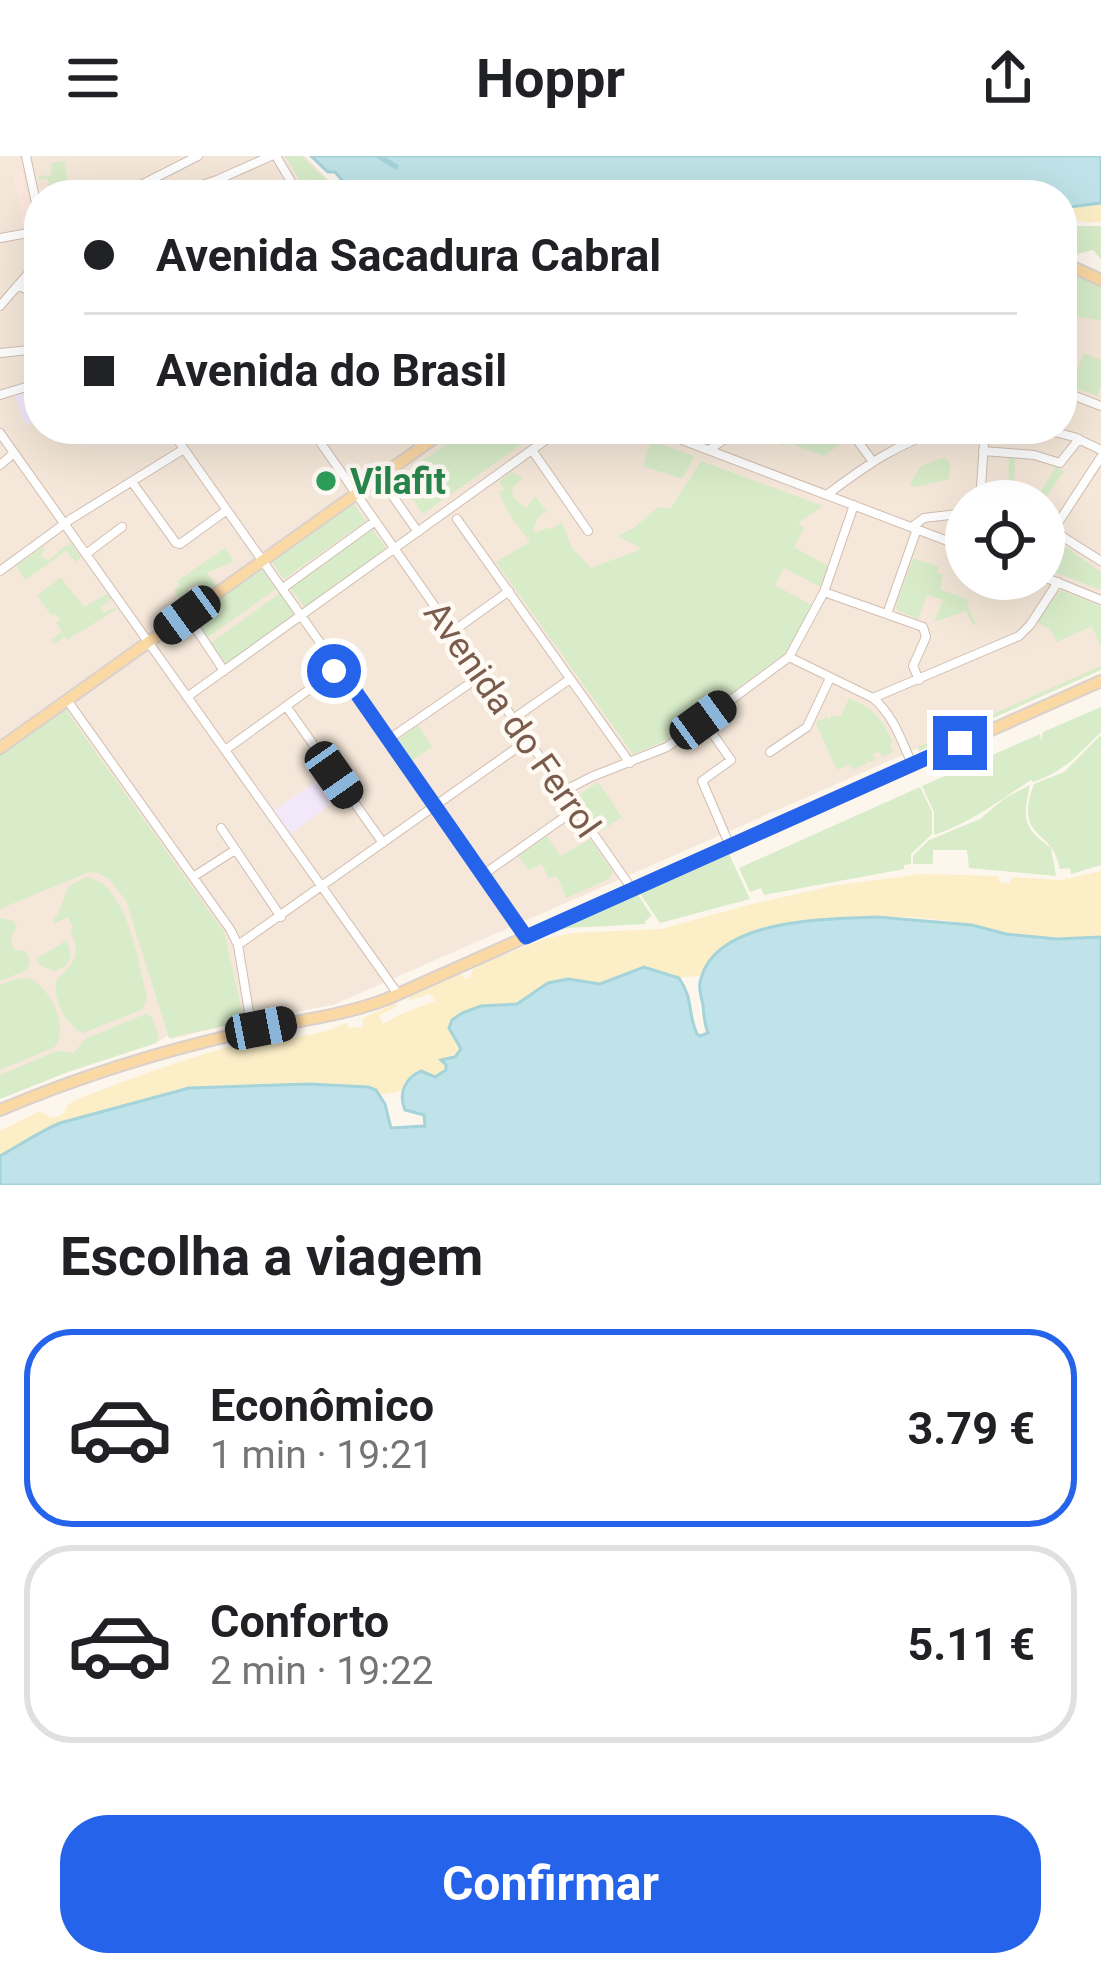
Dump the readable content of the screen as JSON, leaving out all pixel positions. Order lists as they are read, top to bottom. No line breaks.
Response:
{"streets":{"street":["Avenida do Ferrol"]},"places":["Vilafit"],"page":{"header":"Hoppr","banner":["Avenida Sacadura Cabral","Avenida do Brasil"],"heading":"Escolha a viagem","list":[{"name":"Econômico","note":"1 min · 19:21","value":"3.79 €"},{"name":"Conforto","note":"2 min · 19:22","value":"5.11 €"}],"buttons":"Confirmar"}}
